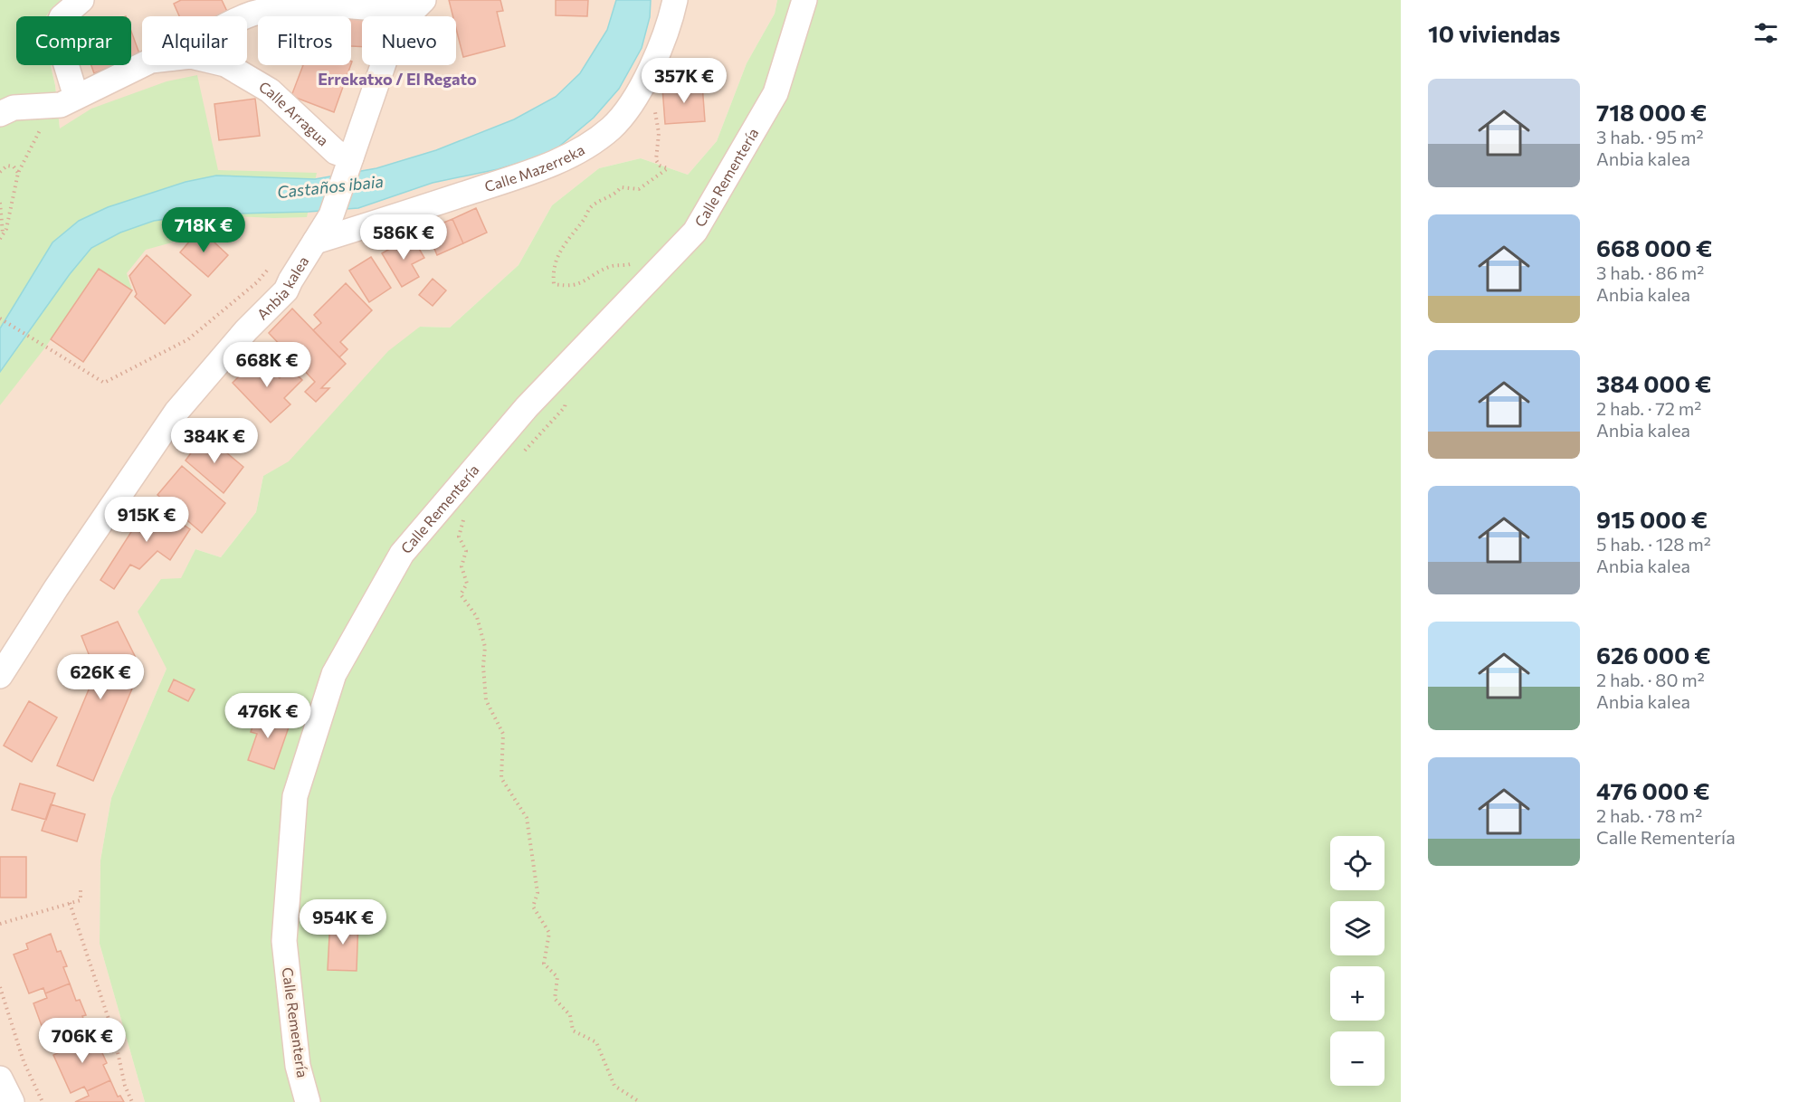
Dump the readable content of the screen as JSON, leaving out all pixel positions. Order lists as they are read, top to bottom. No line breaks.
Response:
{"streets":{"street":["Calle Arragua","Calle Mazerreka","Calle Rementería","Anbia kalea"]},"crossings":[["Calle Arragua","Anbia kalea"],["Calle Mazerreka","Anbia kalea"]],"districts":["Errekatxo / El Regato"],"water":["Castaños ibaia"],"page":{"heading":"10 viviendas","chip":["Comprar","Alquilar","Filtros","Nuevo"],"price":["357K €","718K €","586K €","668K €","384K €","915K €","626K €","476K €","954K €","706K €"],"list":[{"name":"718 000 €","note":"3 hab. · 95 m² · Anbia kalea"},{"name":"668 000 €","note":"3 hab. · 86 m² · Anbia kalea"},{"name":"384 000 €","note":"2 hab. · 72 m² · Anbia kalea"},{"name":"915 000 €","note":"5 hab. · 128 m² · Anbia kalea"},{"name":"626 000 €","note":"2 hab. · 80 m² · Anbia kalea"},{"name":"476 000 €","note":"2 hab. · 78 m² · Calle Rementería"}],"map_buttons":["+","−"]}}
